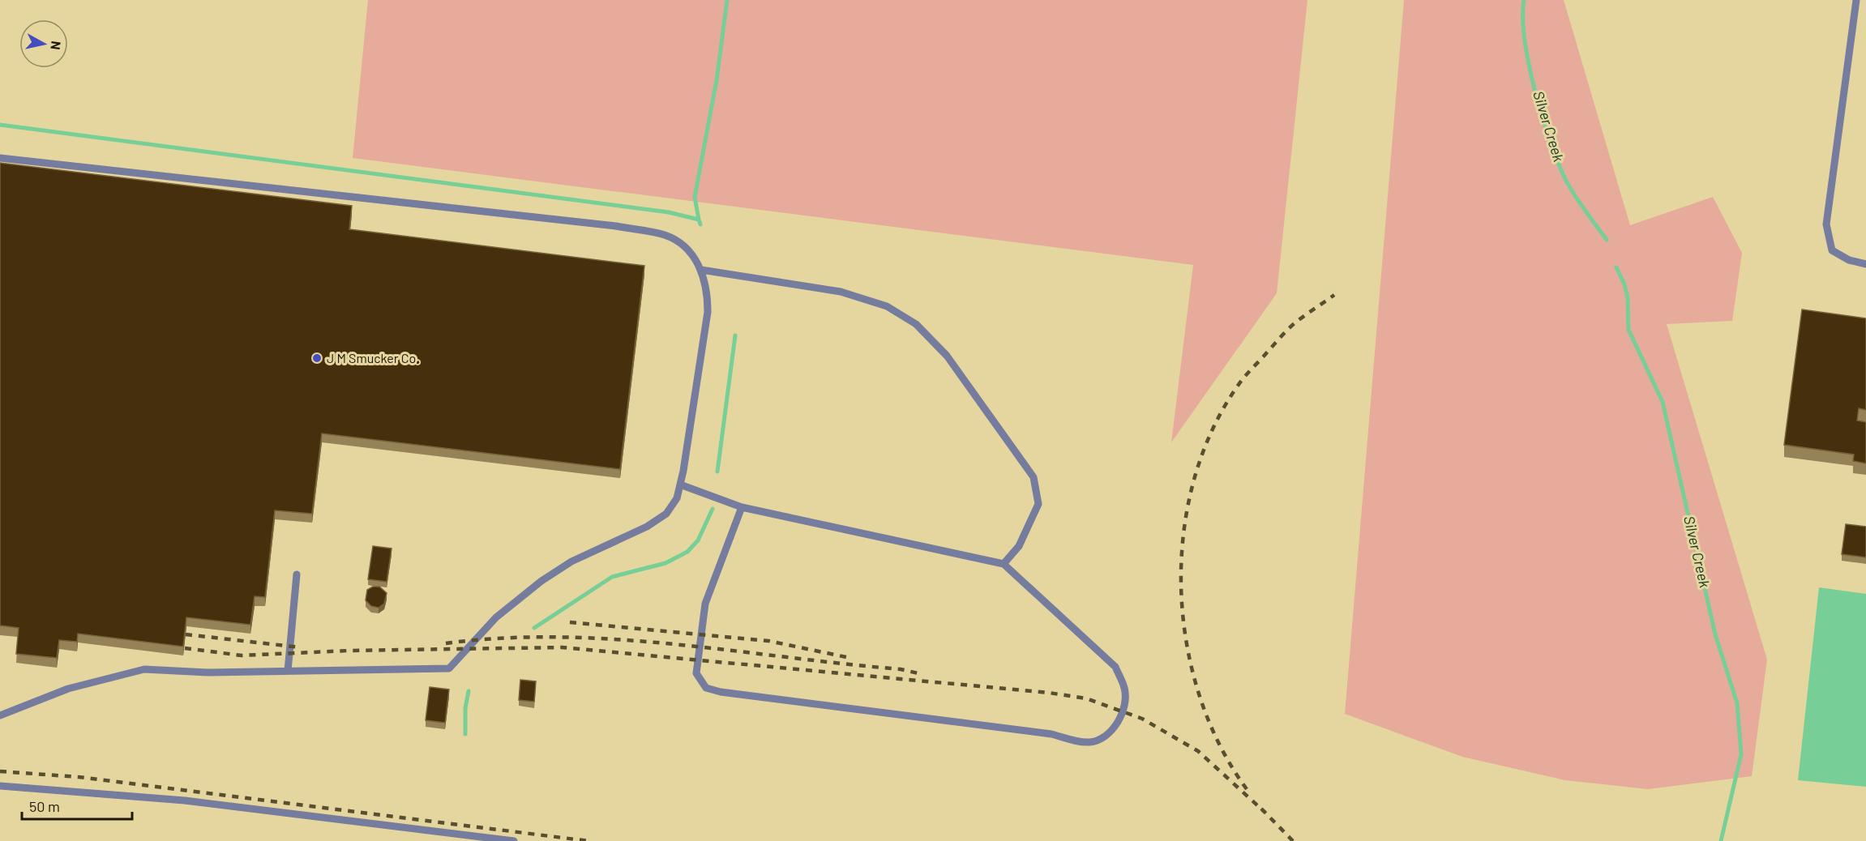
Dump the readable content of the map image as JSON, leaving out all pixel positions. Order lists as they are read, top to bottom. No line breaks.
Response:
{"water":["Silver Creek"],"places":["J M Smucker Co."],"scale_bar":"50 m","north":"right"}
